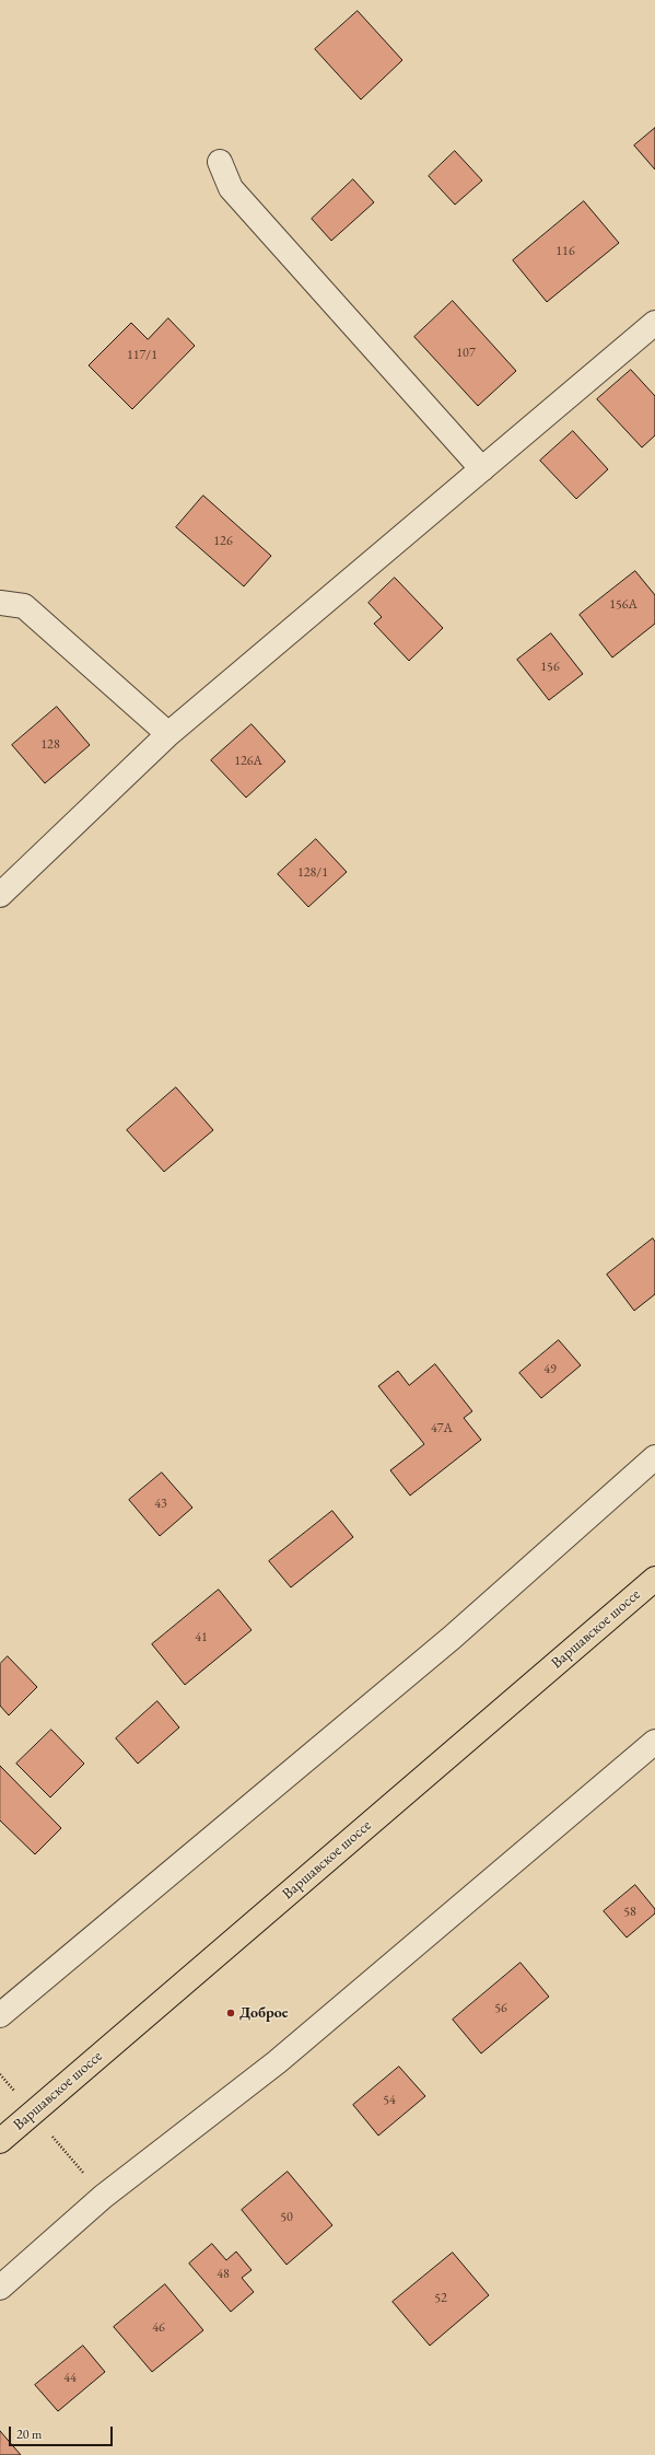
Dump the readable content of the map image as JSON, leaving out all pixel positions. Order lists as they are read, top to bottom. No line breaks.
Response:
{"streets":{"main road":["Варшавское шоссе"]},"places":["Доброе"],"house_numbers":["116","107","117/1","126","156А","156","128","126А","128/1","49","47А","43","41","58","56","54","50","48","52","46","44"],"scale_bar":"20 m"}
